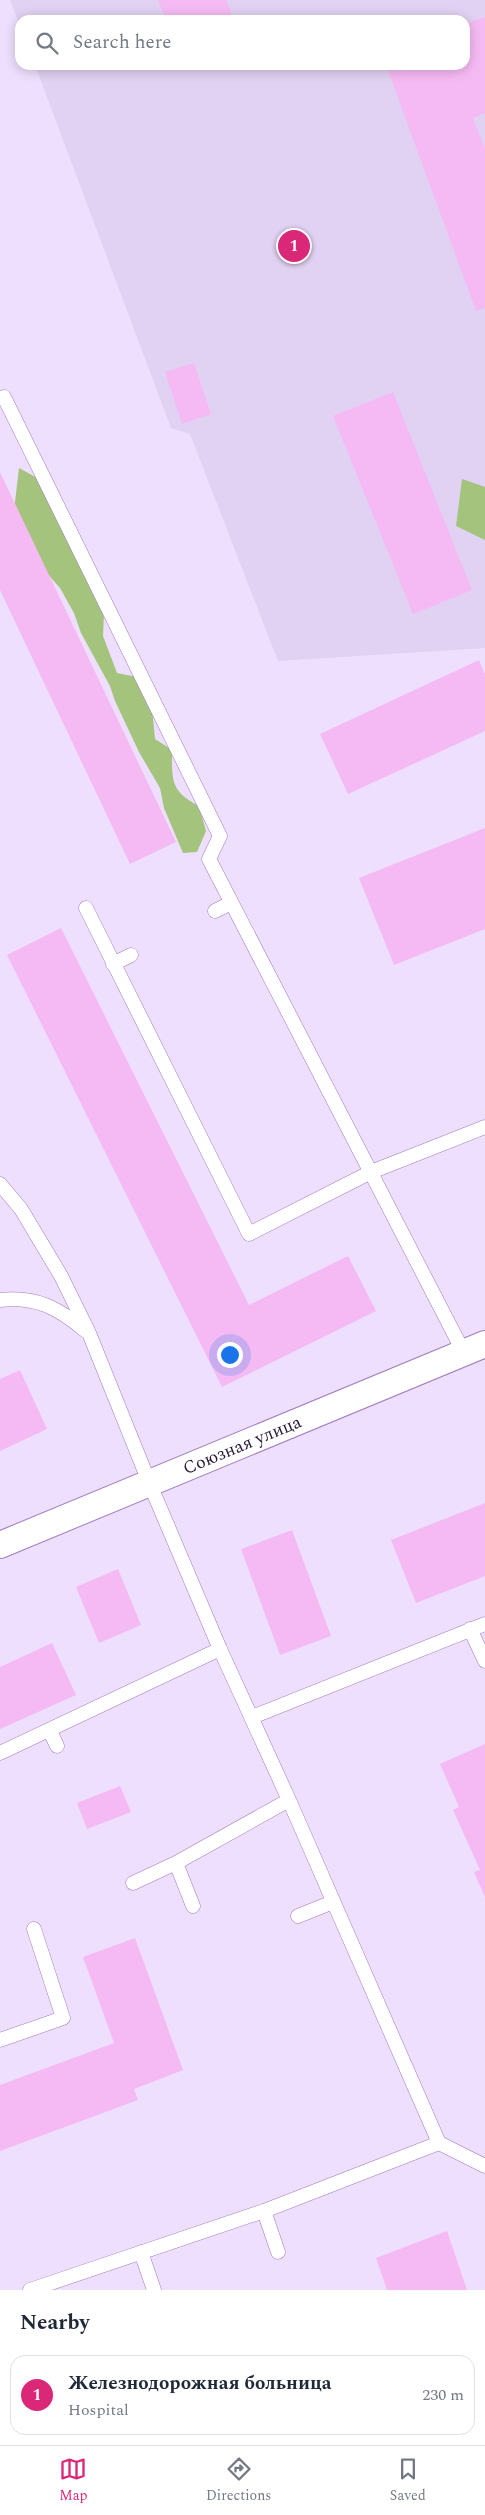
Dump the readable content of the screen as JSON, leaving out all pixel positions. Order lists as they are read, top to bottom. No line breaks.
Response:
{"streets":{"street":["Союзная улица"]},"page":{"search":"Search here","pins":"1","heading":"Nearby","list":[{"mark":"1","name":"Железнодорожная больница","note":"Hospital","value":"230 m"}],"nav":["Map","Directions","Saved"]}}
